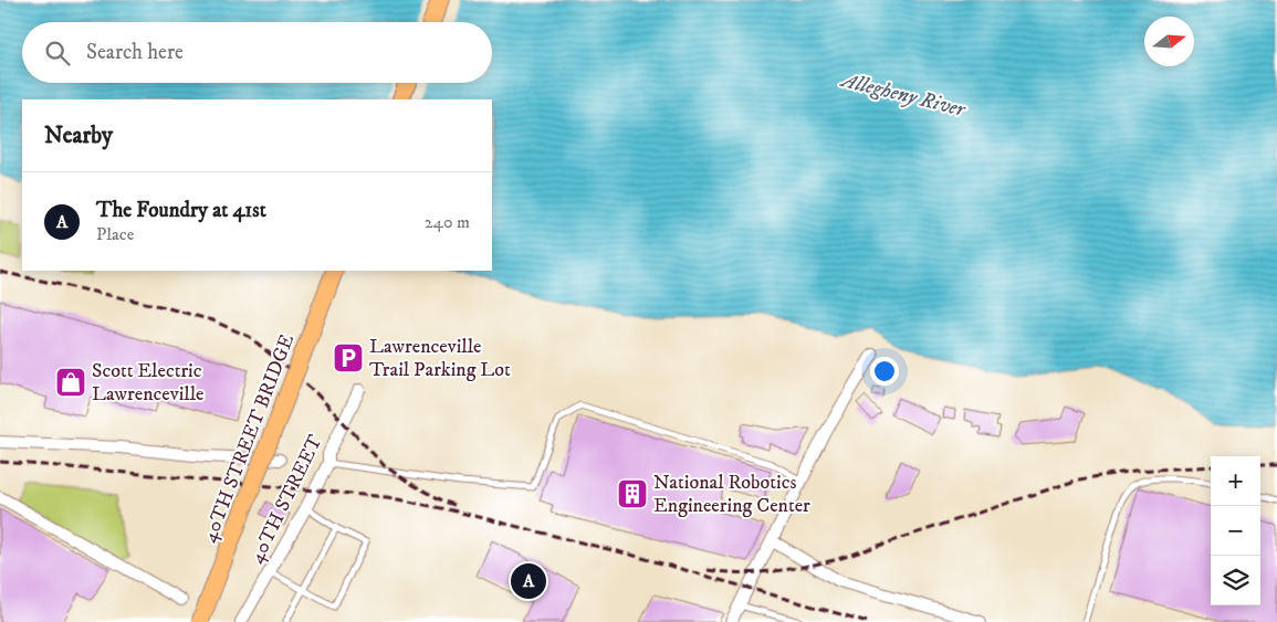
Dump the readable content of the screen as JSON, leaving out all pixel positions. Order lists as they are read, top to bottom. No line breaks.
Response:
{"streets":{"main road":["40TH STREET BRIDGE"],"street":["40TH STREET"]},"water":["Allegheny River"],"places":{"parking":["Lawrenceville Trail Parking Lot"],"shop":["Scott Electric Lawrenceville"],"building":["National Robotics Engineering Center"]},"north":"right","page":{"search":"Search here","heading":"Nearby","list":[{"mark":"A","name":"The Foundry at 41st","note":"Place","value":"240 m"}],"map_buttons":["+","−"],"pins":"A"}}
